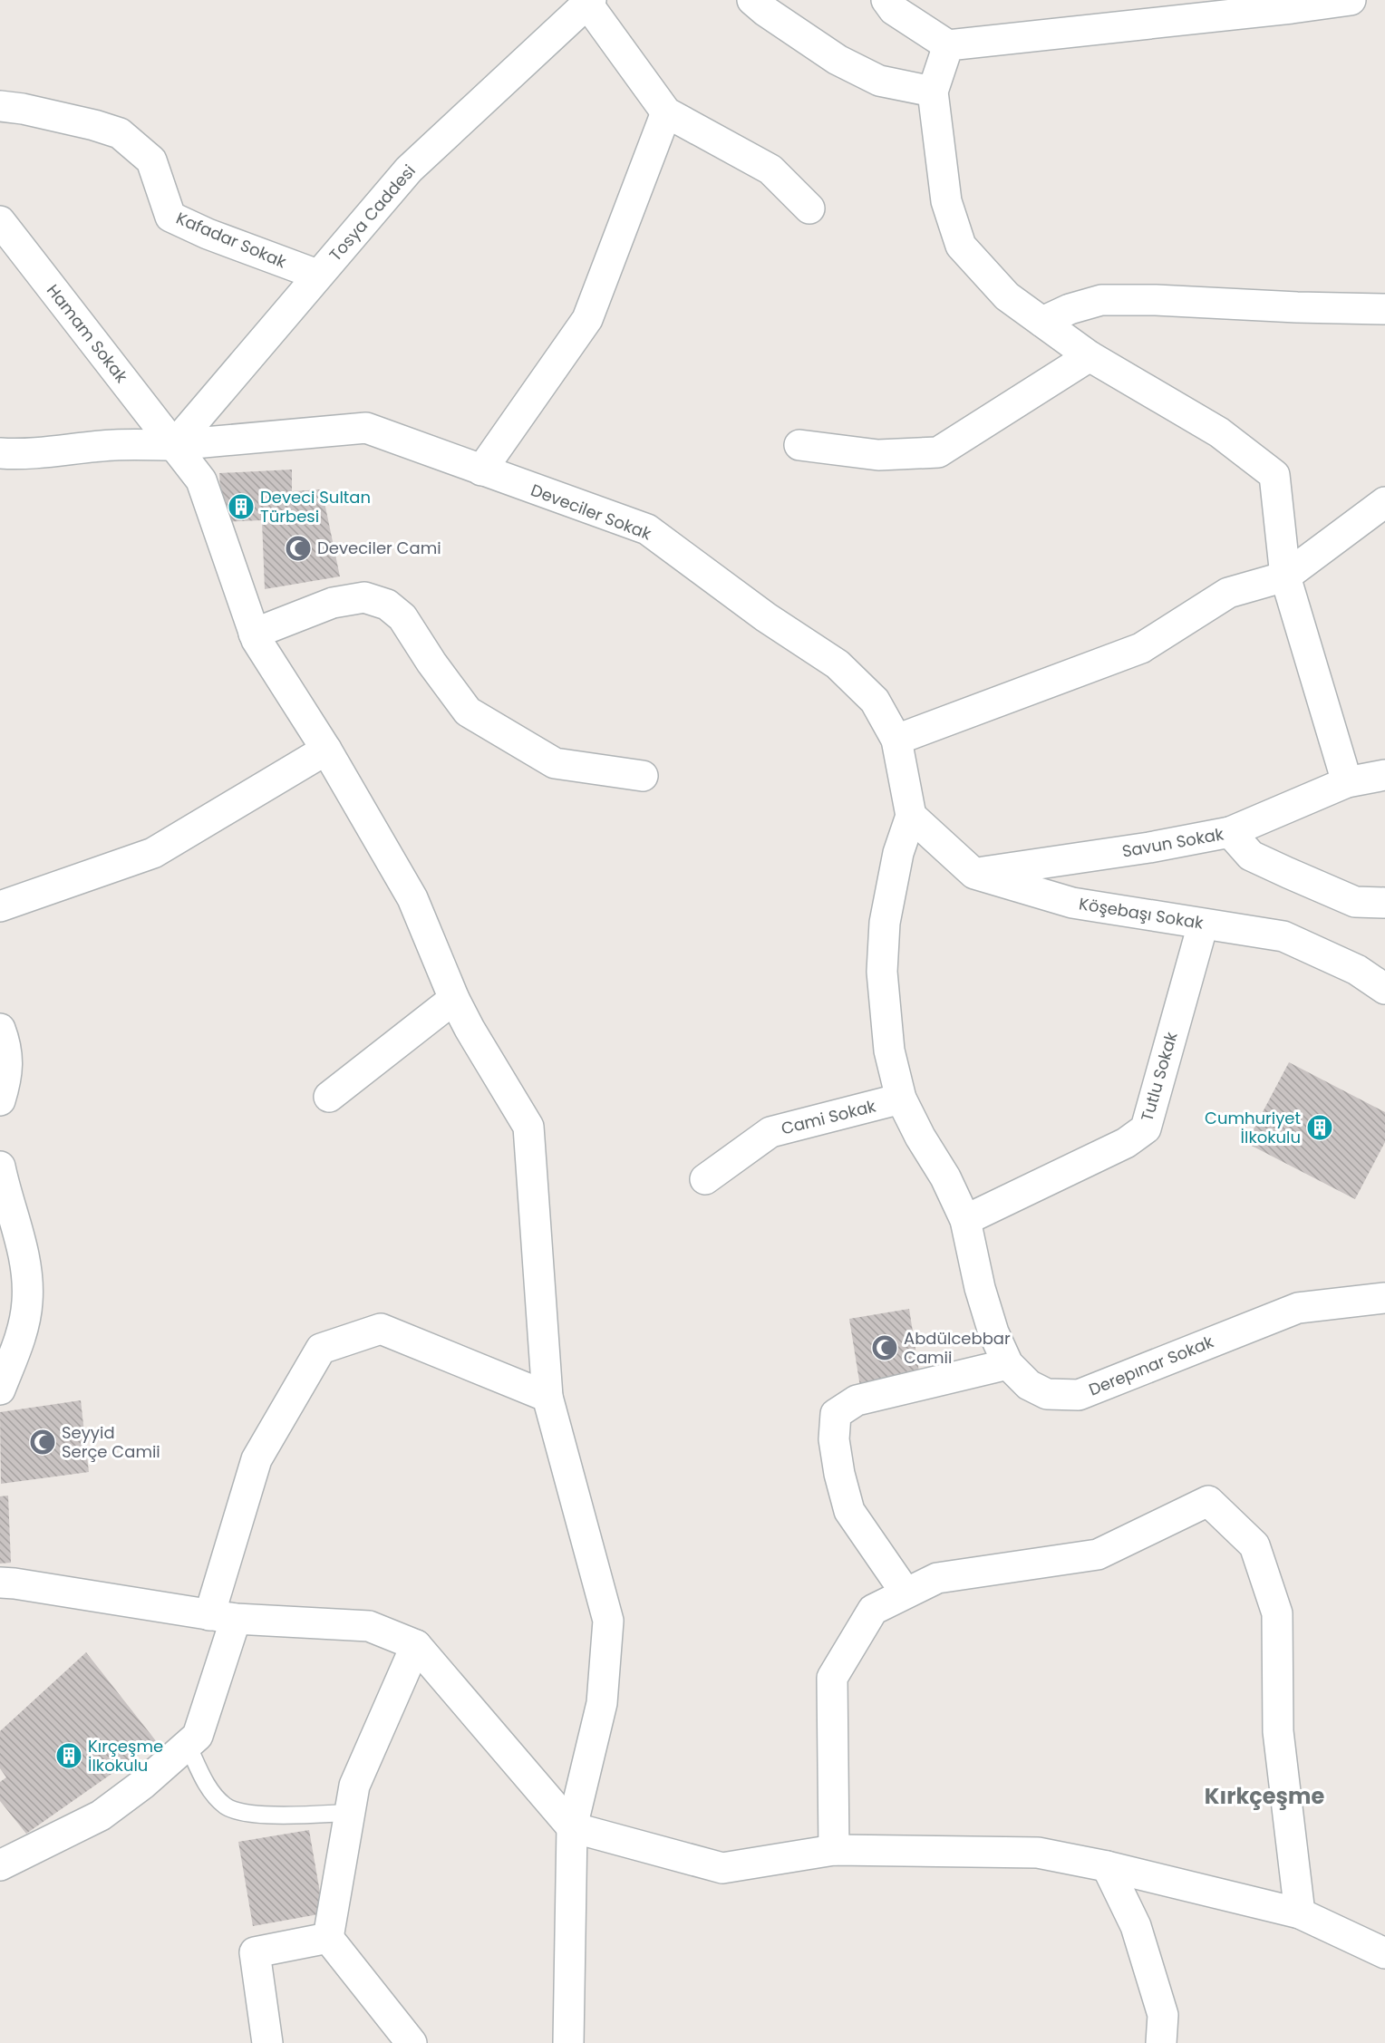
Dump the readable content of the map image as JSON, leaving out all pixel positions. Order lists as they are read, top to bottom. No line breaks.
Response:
{"streets":{"street":["Tosya Caddesi","Kafadar Sokak","Hamam Sokak","Deveciler Sokak","Savun Sokak","Köşebaşı Sokak","Tutlu Sokak","Cami Sokak","Derepınar Sokak"]},"crossings":[["Tosya Caddesi","Kafadar Sokak"],["Tosya Caddesi","Hamam Sokak"],["Tosya Caddesi","Deveciler Sokak"],["Hamam Sokak","Deveciler Sokak"],["Deveciler Sokak","Köşebaşı Sokak"],["Deveciler Sokak","Derepınar Sokak"],["Savun Sokak","Köşebaşı Sokak"],["Köşebaşı Sokak","Tutlu Sokak"],["Köşebaşı Sokak","Derepınar Sokak"],["Tutlu Sokak","Derepınar Sokak"],["Cami Sokak","Derepınar Sokak"]],"districts":["Kırkçeşme"],"places":{"building":["Deveci Sultan Türbesi","Cumhuriyet İlkokulu","Kırçeşme İlkokulu"],"mosque":["Deveciler Cami","Abdülcebbar Camii","Seyyid Serçe Camii"]}}
